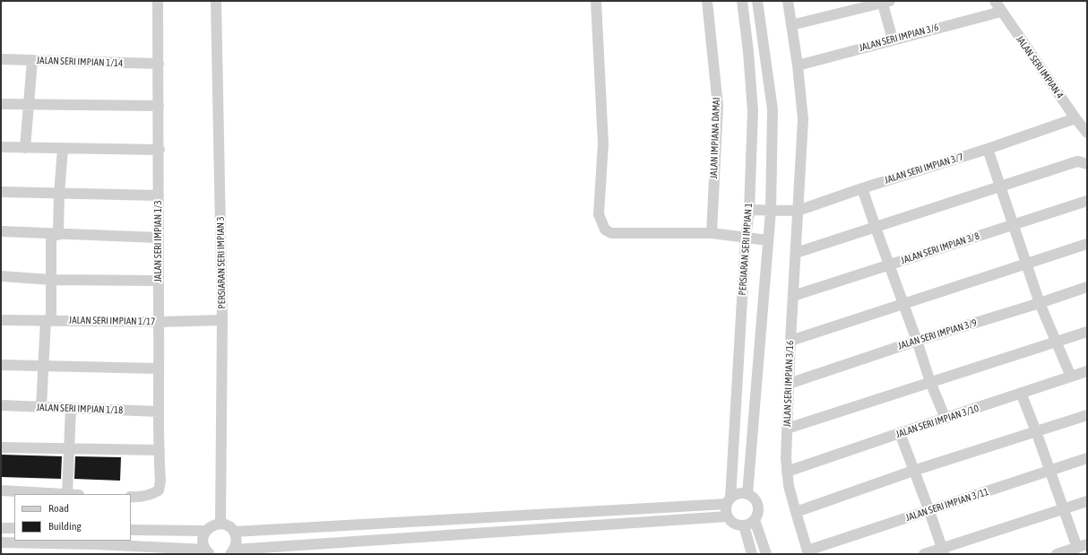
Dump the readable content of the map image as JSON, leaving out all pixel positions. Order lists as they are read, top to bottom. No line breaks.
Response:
{"streets":{"street":["JALAN SERI IMPIAN 3/6","JALAN SERI IMPIAN 1/14","JALAN SERI IMPIAN 4","JALAN IMPIANA DAMAI","JALAN SERI IMPIAN 3/7","JALAN SERI IMPIAN 1/3","JALAN SERI IMPIAN 3/8","PERSIARAN SERI IMPIAN 1","PERSIARAN SERI IMPIAN 3","JALAN SERI IMPIAN 1/17","JALAN SERI IMPIAN 3/9","JALAN SERI IMPIAN 3/16","JALAN SERI IMPIAN 1/18","JALAN SERI IMPIAN 3/10","JALAN SERI IMPIAN 3/11"]},"crossings":[["JALAN SERI IMPIAN 3/6","JALAN SERI IMPIAN 4"],["JALAN SERI IMPIAN 3/6","JALAN SERI IMPIAN 3/16"],["JALAN SERI IMPIAN 1/14","JALAN SERI IMPIAN 1/3"],["JALAN SERI IMPIAN 4","JALAN SERI IMPIAN 3/7"],["JALAN SERI IMPIAN 3/7","PERSIARAN SERI IMPIAN 1"],["JALAN SERI IMPIAN 3/7","JALAN SERI IMPIAN 3/16"],["JALAN SERI IMPIAN 1/3","JALAN SERI IMPIAN 1/17"],["JALAN SERI IMPIAN 1/3","JALAN SERI IMPIAN 1/18"],["JALAN SERI IMPIAN 3/8","JALAN SERI IMPIAN 3/16"],["PERSIARAN SERI IMPIAN 3","JALAN SERI IMPIAN 1/17"],["JALAN SERI IMPIAN 3/9","JALAN SERI IMPIAN 3/16"],["JALAN SERI IMPIAN 3/16","JALAN SERI IMPIAN 3/10"],["JALAN SERI IMPIAN 3/16","JALAN SERI IMPIAN 3/11"]],"legend":["Road","Building"]}
